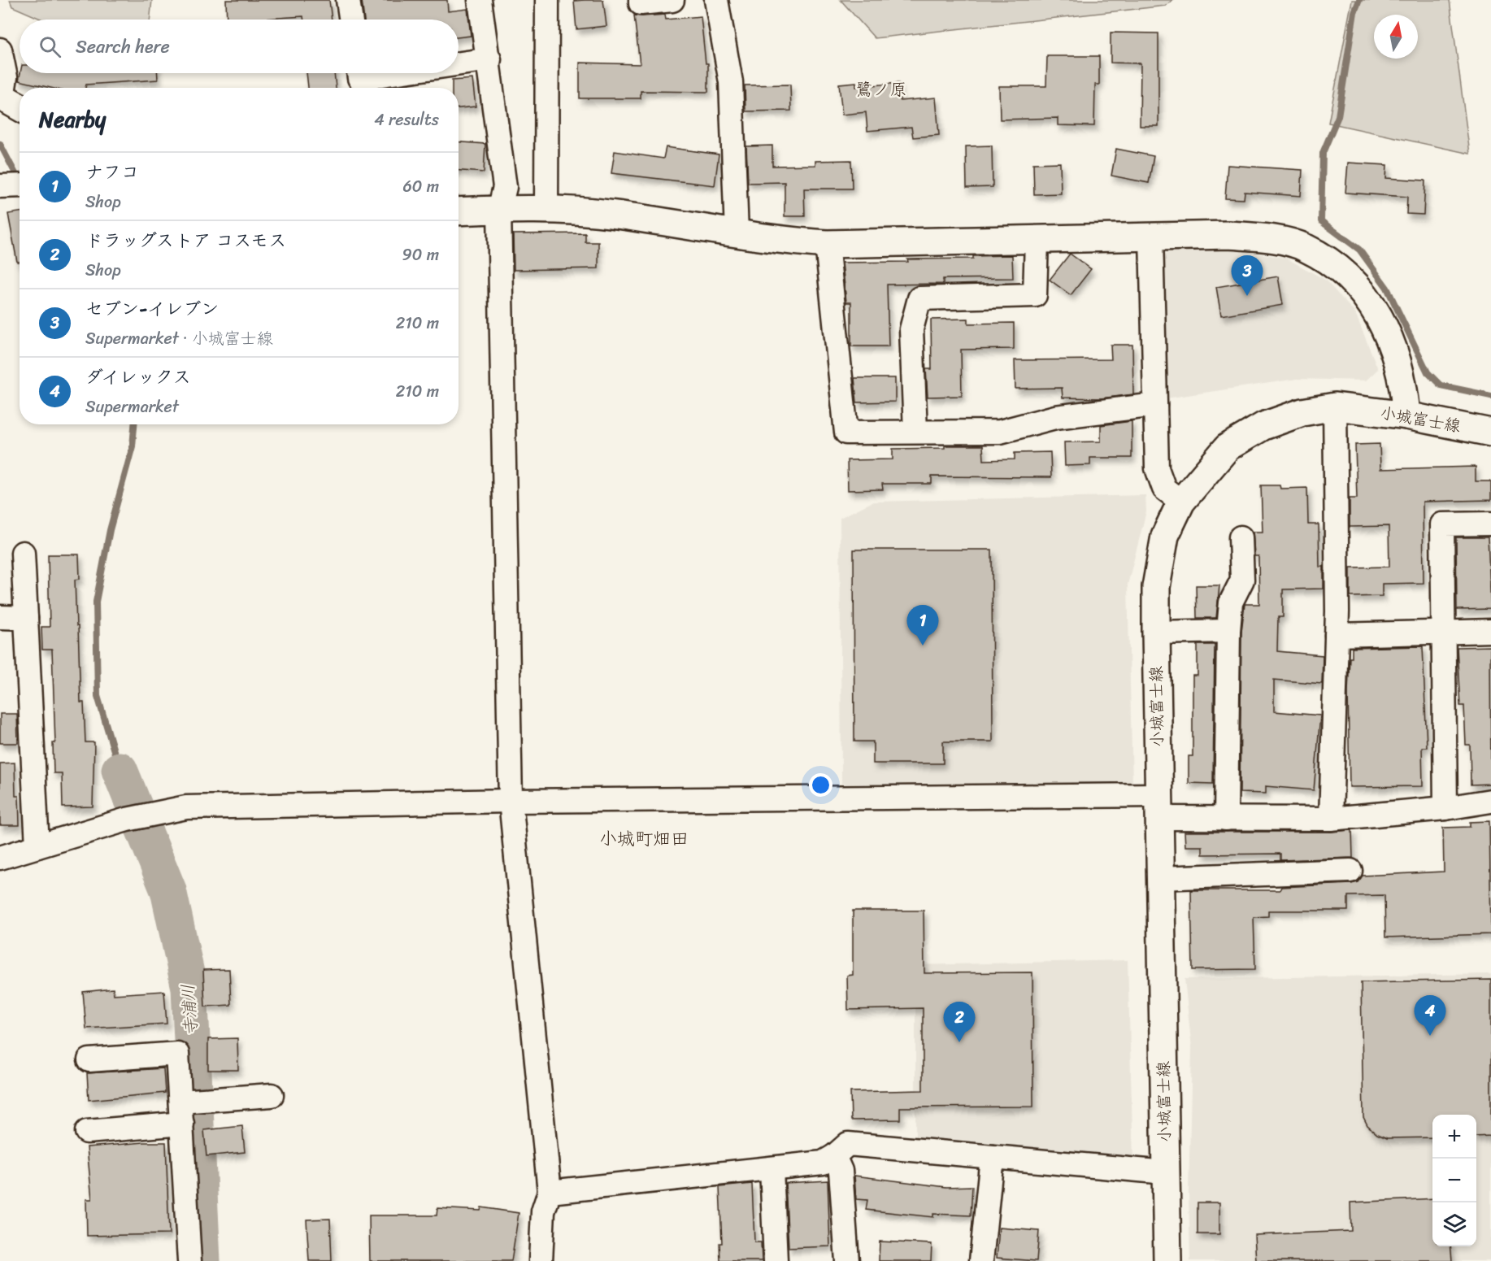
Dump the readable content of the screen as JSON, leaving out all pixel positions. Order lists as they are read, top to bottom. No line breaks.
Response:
{"streets":{"street":["小城富士線"]},"districts":["鷺ノ原","小城町畑田"],"water":["寺浦川"],"north":"top","page":{"search":"Search here","heading":["Nearby","4 results"],"list":[{"mark":"1","name":"ナフコ","note":"Shop","value":"60 m"},{"mark":"2","name":"ドラッグストア コスモス","note":"Shop","value":"90 m"},{"mark":"3","name":"セブン-イレブン","note":"Supermarket · 小城富士線","value":"210 m"},{"mark":"4","name":"ダイレックス","note":"Supermarket","value":"210 m"}],"pins":["3","1","4","2"],"map_buttons":["+","−"]}}
